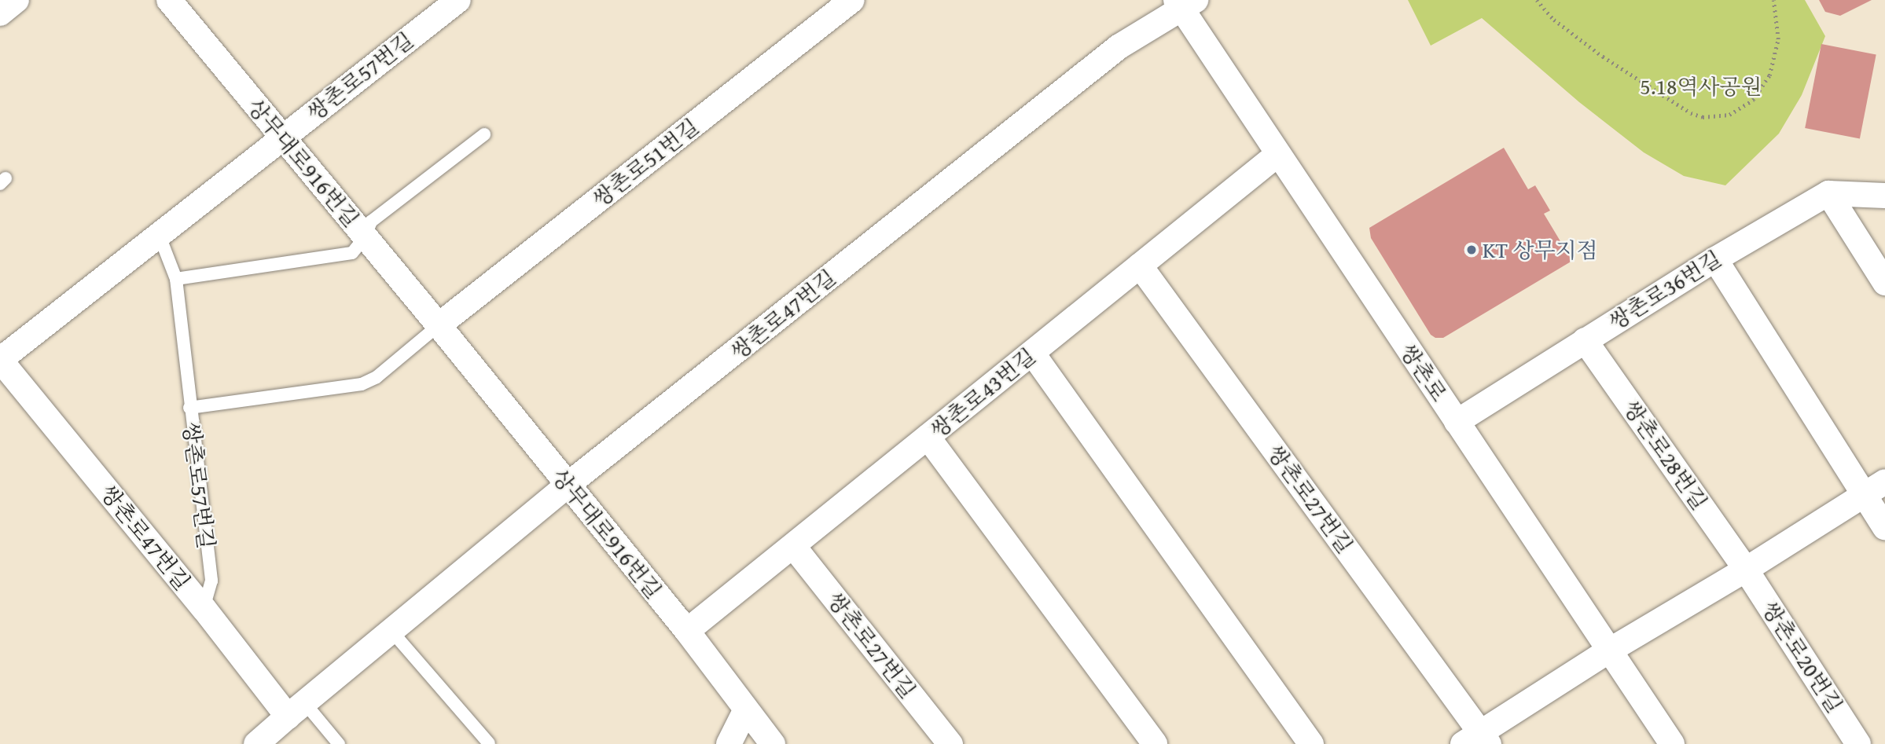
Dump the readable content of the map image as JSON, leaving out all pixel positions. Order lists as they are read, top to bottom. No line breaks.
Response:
{"streets":{"street":["쌍촌로57번길","상무대로916번길","쌍촌로51번길","쌍촌로36번길","쌍촌로47번길","쌍촌로","쌍촌로43번길","쌍촌로28번길","쌍촌로27번길","쌍촌로20번길"]},"crossings":[["쌍촌로57번길","상무대로916번길"],["쌍촌로57번길","쌍촌로47번길"],["상무대로916번길","쌍촌로51번길"],["상무대로916번길","쌍촌로47번길"],["상무대로916번길","쌍촌로43번길"],["쌍촌로36번길","쌍촌로"],["쌍촌로36번길","쌍촌로28번길"],["쌍촌로47번길","쌍촌로"],["쌍촌로","쌍촌로43번길"],["쌍촌로","쌍촌로27번길"],["쌍촌로43번길","쌍촌로27번길"],["쌍촌로28번길","쌍촌로20번길"]],"parks":["5.18역사공원"],"places":["KT 상무지점"]}
